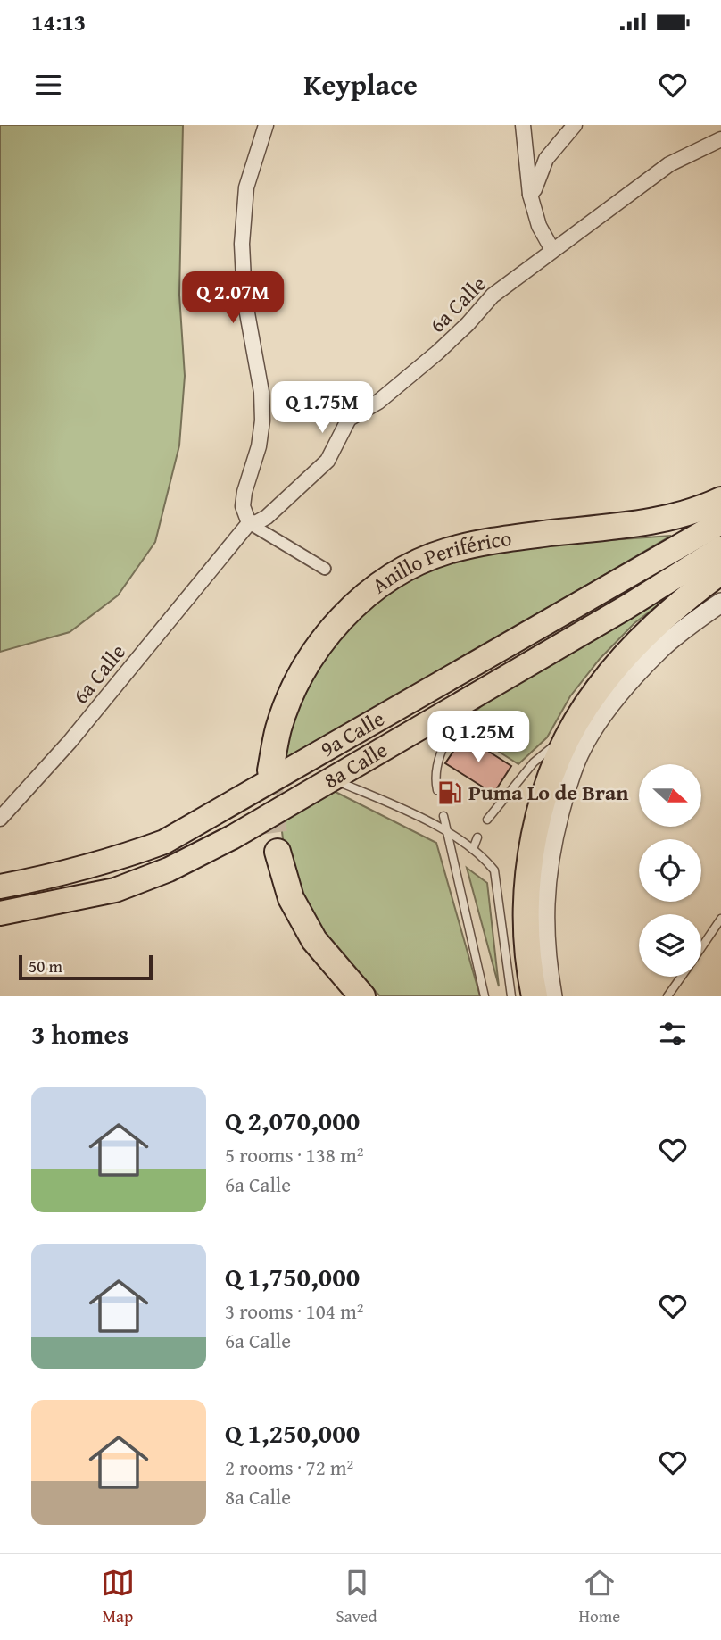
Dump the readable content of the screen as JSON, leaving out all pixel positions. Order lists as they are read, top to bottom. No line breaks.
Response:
{"streets":{"highway":["Anillo Periférico"],"main road":["9a Calle","8a Calle"],"street":["6a Calle"]},"places":{"fuel station":["Puma Lo de Bran"]},"scale_bar":"50 m","north":"right","page":{"status":"14:13","header":"Keyplace","price":["Q 2.07M","Q 1.75M","Q 1.25M"],"scale":"50 m","heading":"3 homes","list":[{"name":"Q 2,070,000","note":"5 rooms · 138 m² · 6a Calle"},{"name":"Q 1,750,000","note":"3 rooms · 104 m² · 6a Calle"},{"name":"Q 1,250,000","note":"2 rooms · 72 m² · 8a Calle"}],"tabs":["Map","Saved","Home"]}}
